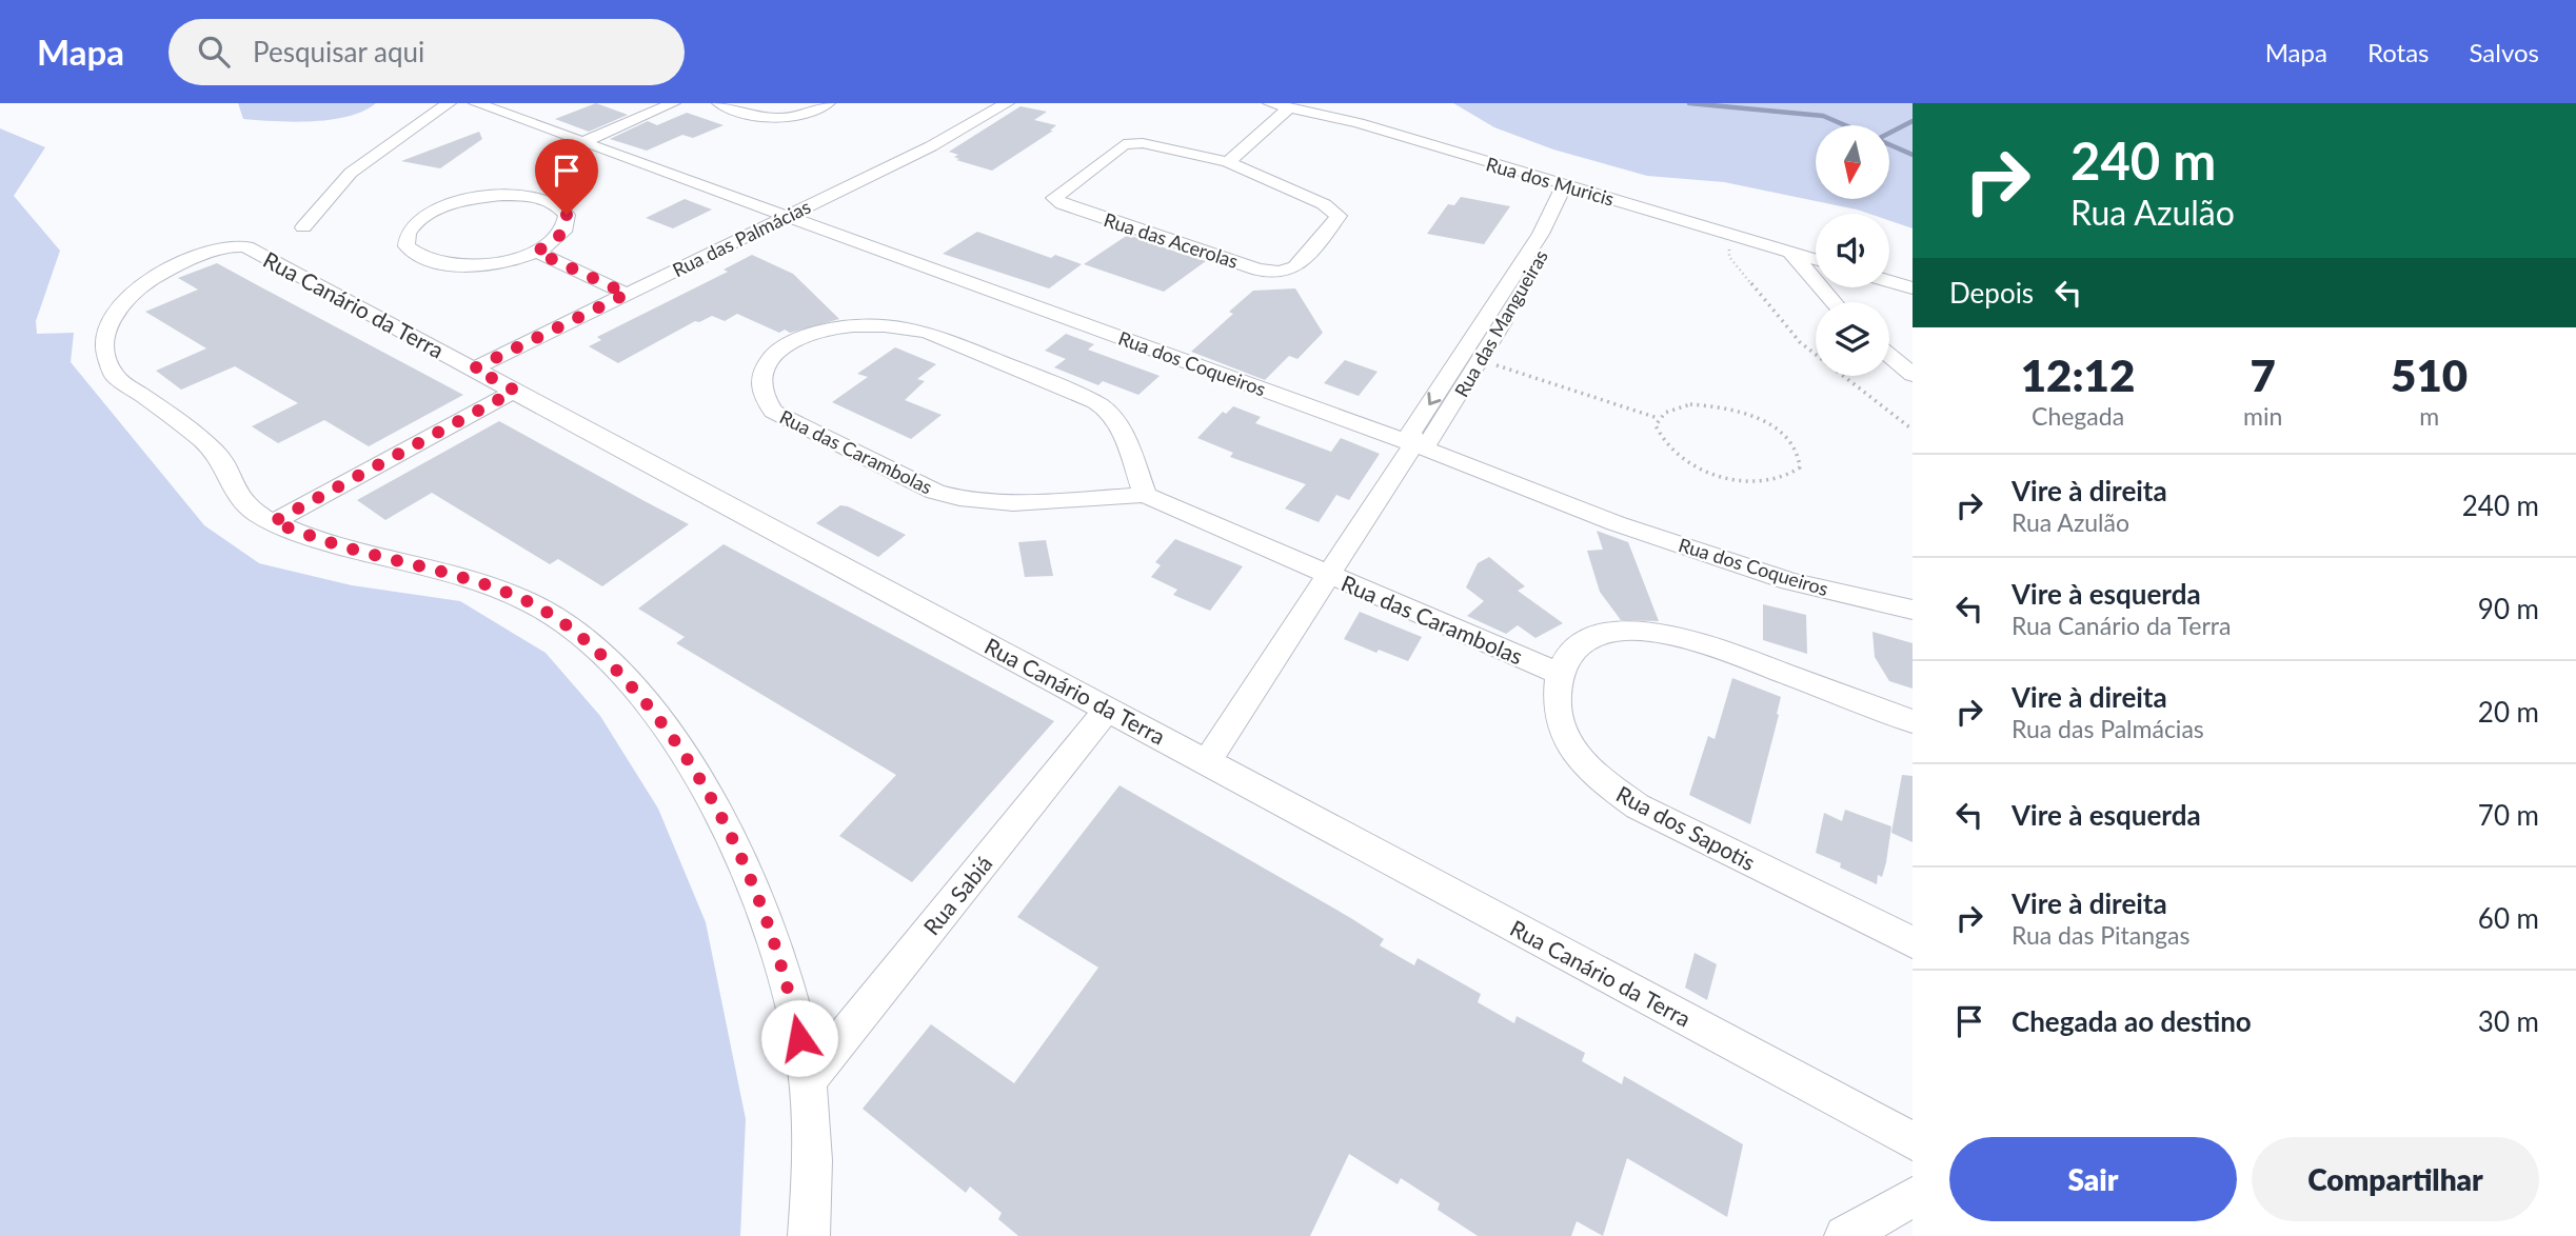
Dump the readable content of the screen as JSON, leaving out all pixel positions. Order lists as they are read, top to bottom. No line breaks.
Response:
{"streets":{"street":["Rua dos Muricis","Rua das Palmácias","Rua das Acerolas","Rua Canário da Terra","Rua das Mangueiras","Rua dos Coqueiros","Rua das Carambolas","Rua dos Sapotis","Rua Sabiá"]},"crossings":[["Rua dos Muricis","Rua das Mangueiras"],["Rua das Palmácias","Rua Canário da Terra"],["Rua das Palmácias","Rua dos Coqueiros"],["Rua Canário da Terra","Rua das Mangueiras"],["Rua Canário da Terra","Rua Sabiá"],["Rua das Mangueiras","Rua dos Coqueiros"],["Rua das Mangueiras","Rua das Carambolas"],["Rua das Carambolas","Rua dos Sapotis"]],"north":"bottom","page":{"header":"Mapa","search":"Pesquisar aqui","nav":["Mapa","Rotas","Salvos"],"turn":["240 m","Rua Azulão"],"then":"Depois","eta":["12:12","Chegada","7","min","510","m"],"list":[{"name":"Vire à direita","note":"Rua Azulão","value":"240 m"},{"name":"Vire à esquerda","note":"Rua Canário da Terra","value":"90 m"},{"name":"Vire à direita","note":"Rua das Palmácias","value":"20 m"},{"name":"Vire à esquerda","value":"70 m"},{"name":"Vire à direita","note":"Rua das Pitangas","value":"60 m"},{"name":"Chegada ao destino","value":"30 m"}],"buttons":["Sair","Compartilhar"]}}
